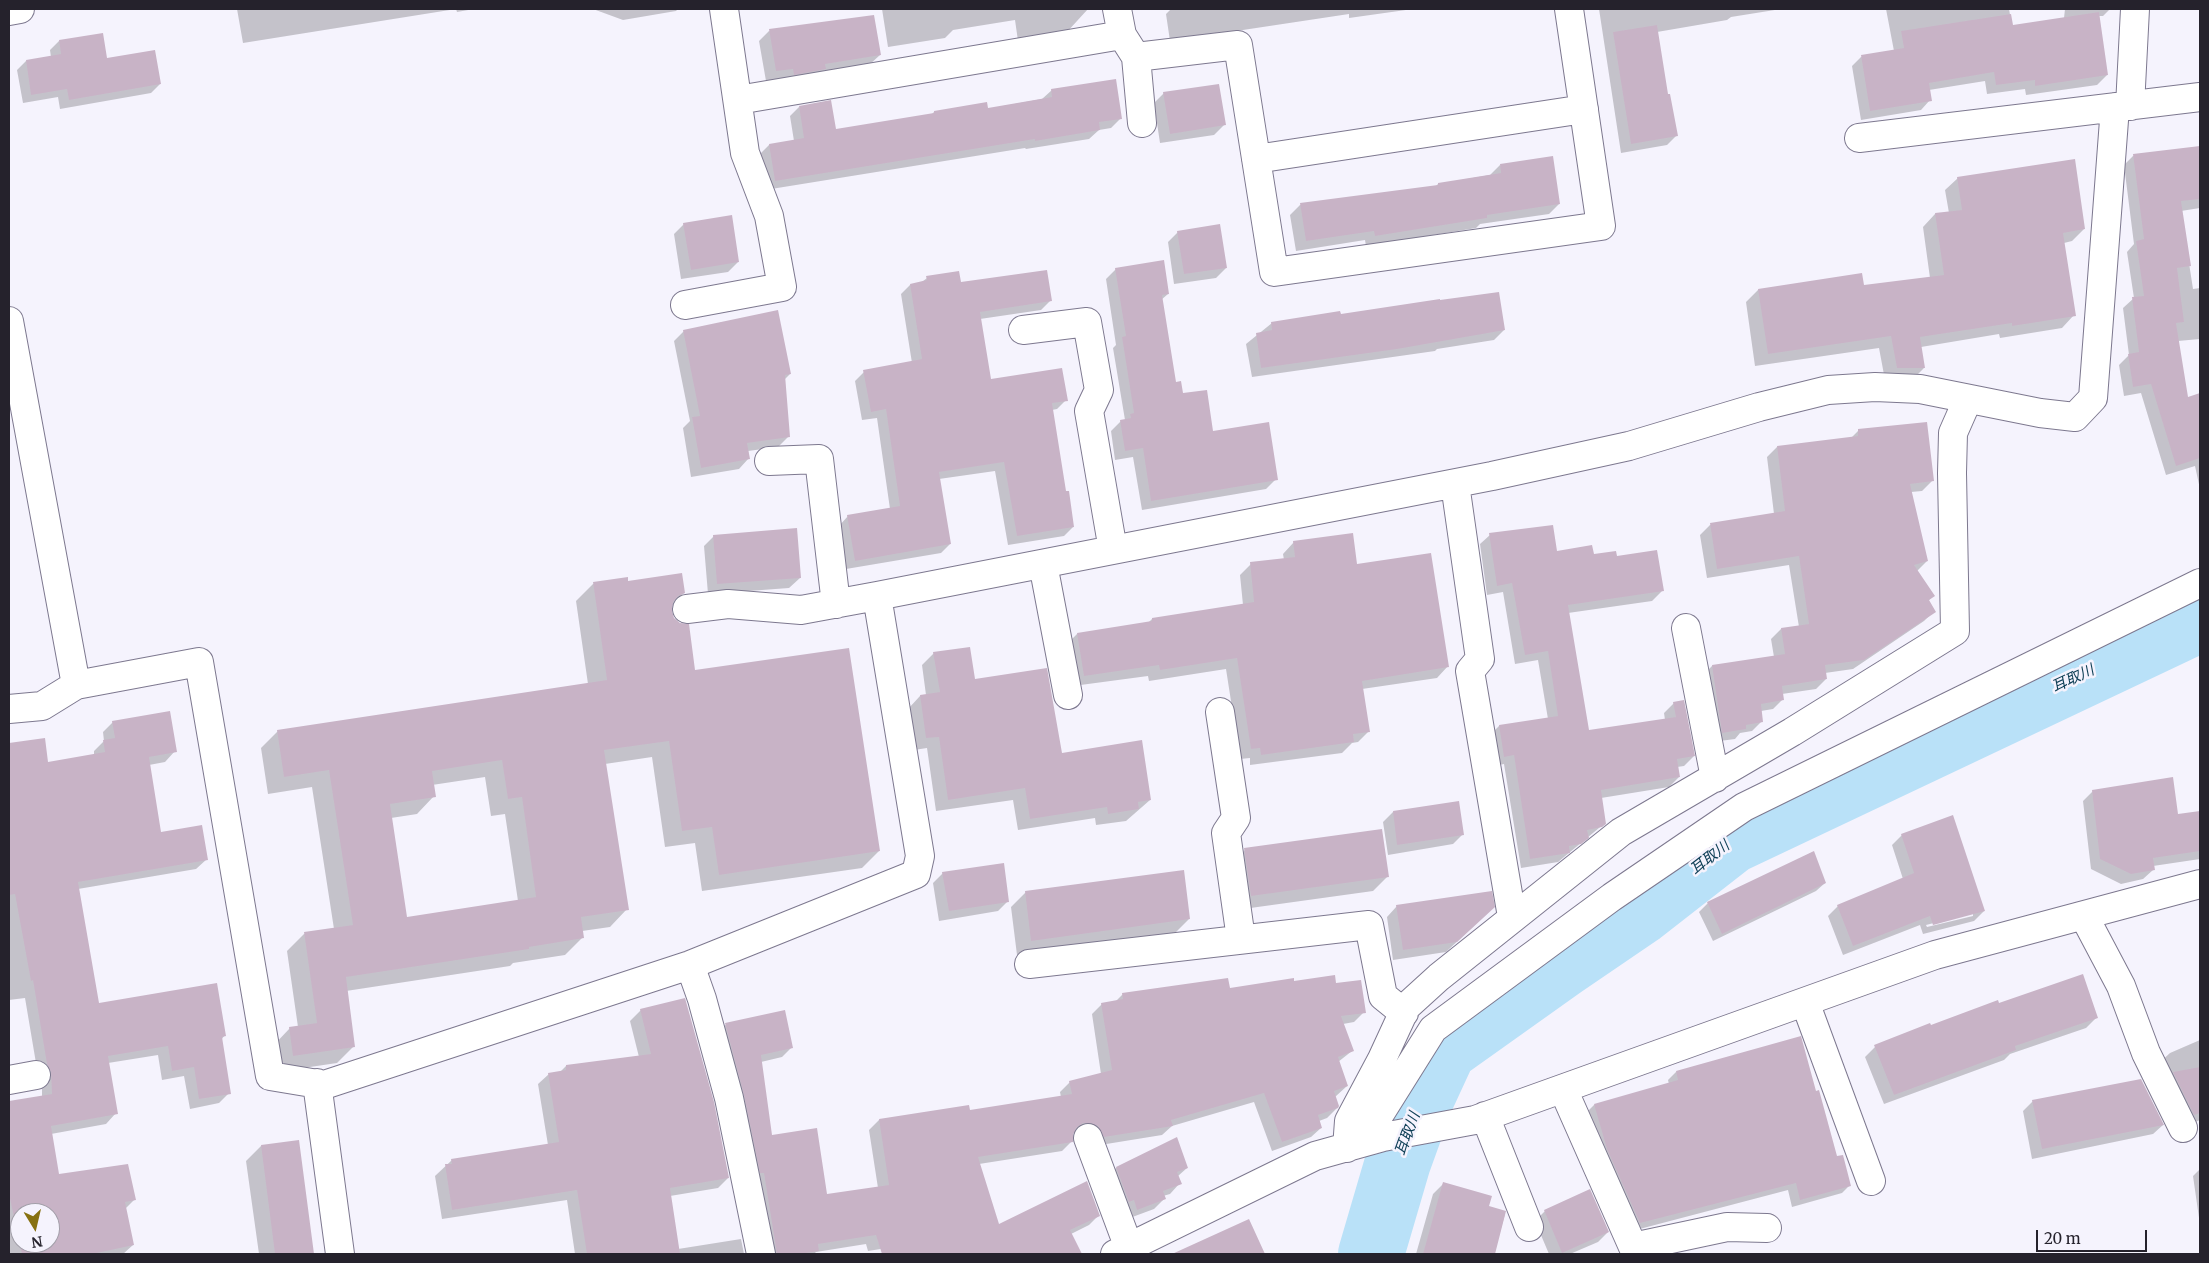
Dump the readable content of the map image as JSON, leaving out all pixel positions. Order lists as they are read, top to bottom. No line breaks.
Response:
{"water":["耳取川"],"scale_bar":"20 m","north":"bottom"}
